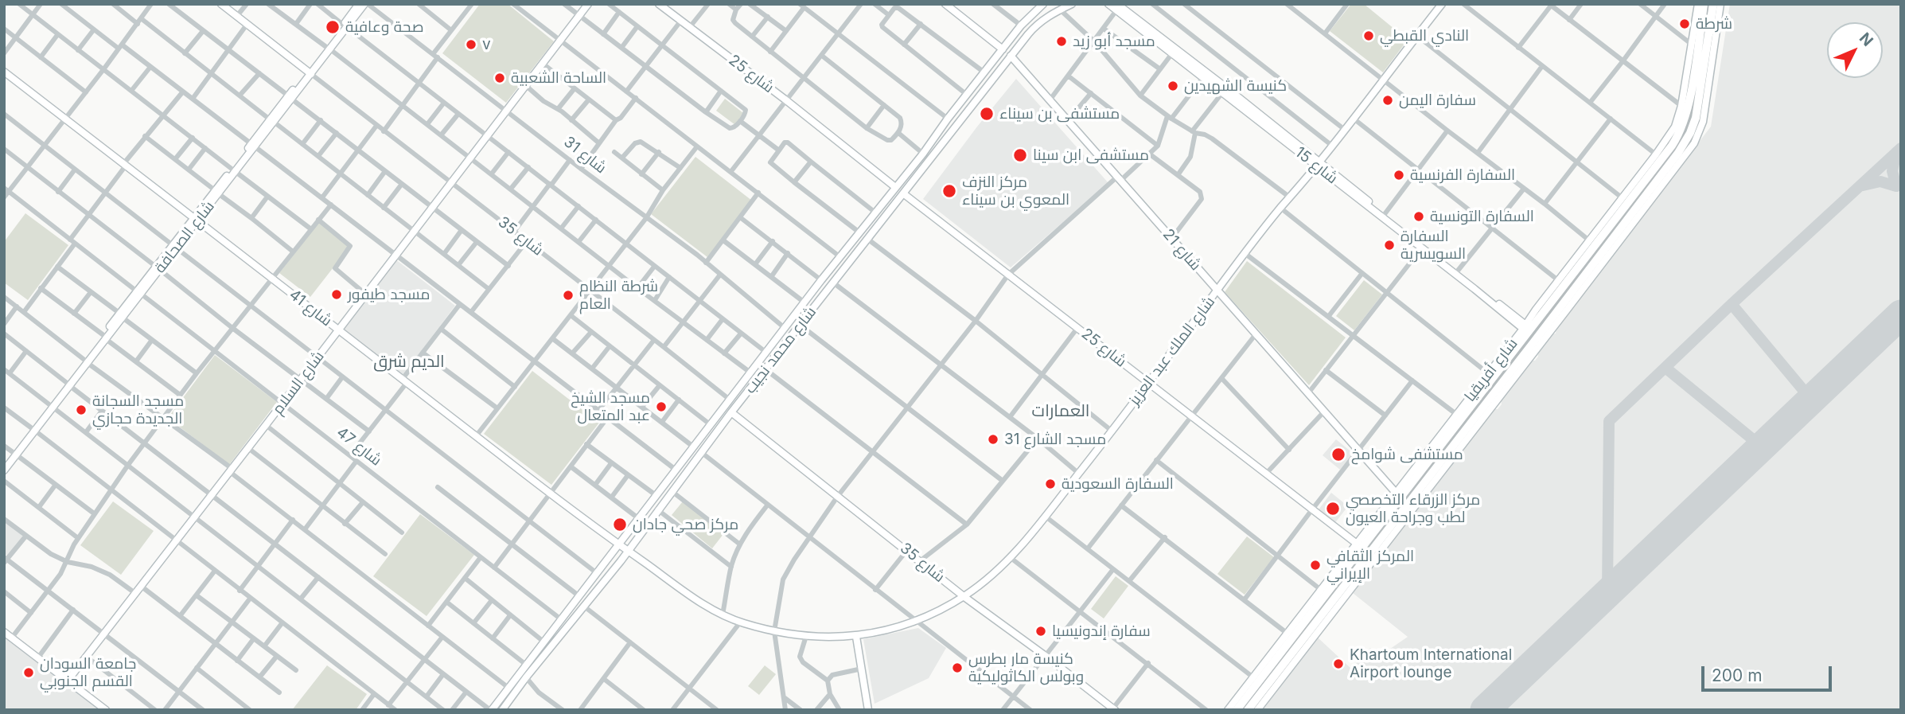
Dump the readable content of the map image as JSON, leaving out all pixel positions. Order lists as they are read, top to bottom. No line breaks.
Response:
{"streets":{"highway":["شارع أفريقيا"],"street":["شارع 25","شارع 31","شارع 15","شارع 35","شارع الصحافة","شارع 21","شارع 41","شارع محمد نجيب","شارع الملك عبد العزيز","شارع السلام","شارع 47"]},"crossings":[["شارع 25","شارع محمد نجيب"],["شارع 25","شارع الملك عبد العزيز"],["شارع 25","شارع أفريقيا"],["شارع 31","شارع الصحافة"],["شارع 31","شارع محمد نجيب"],["شارع 31","شارع السلام"],["شارع 15","شارع الملك عبد العزيز"],["شارع 15","شارع أفريقيا"],["شارع 35","شارع الصحافة"],["شارع 35","شارع محمد نجيب"],["شارع 35","شارع الملك عبد العزيز"],["شارع 35","شارع السلام"],["شارع الصحافة","شارع 41"],["شارع الصحافة","شارع 47"],["شارع 21","شارع محمد نجيب"],["شارع 21","شارع الملك عبد العزيز"],["شارع 21","شارع أفريقيا"],["شارع 41","شارع محمد نجيب"],["شارع 41","شارع الملك عبد العزيز"],["شارع 41","شارع السلام"],["شارع محمد نجيب","شارع الملك عبد العزيز"],["شارع محمد نجيب","شارع 47"],["شارع السلام","شارع 47"]],"districts":["الديم شرق","العمارات"],"places":["شرطة","صحة وعافية","النادي القبطي","مسجد أبو زيد","v","الساحة الشعبية","كنيسة الشهيدين","سفارة اليمن","مستشفى بن سيناء","مستشفى ابن سينا","السفارة الفرنسية","مركز النزف المعوي بن سيناء","السفارة التونسية","السفارة السويسرية","مسجد طيفور","شرطة النظام العام","مسجد الشيخ عبد المتعال","مسجد السجانة الجديدة حجازي","مسجد الشارع 31","مستشفى شوامخ","السفارة السعودية","مركز الزرقاء التخصصي لطب وجراحة العيون","مركز صحي جادان","المركز الثقافي الإيراني","سفارة إندونيسيا","Khartoum International Airport lounge","كنيسة مار بطرس وبولس الكاثوليكية","جامعة السودان القسم الجنوبي"],"scale_bar":"200 m","north":"top right"}
